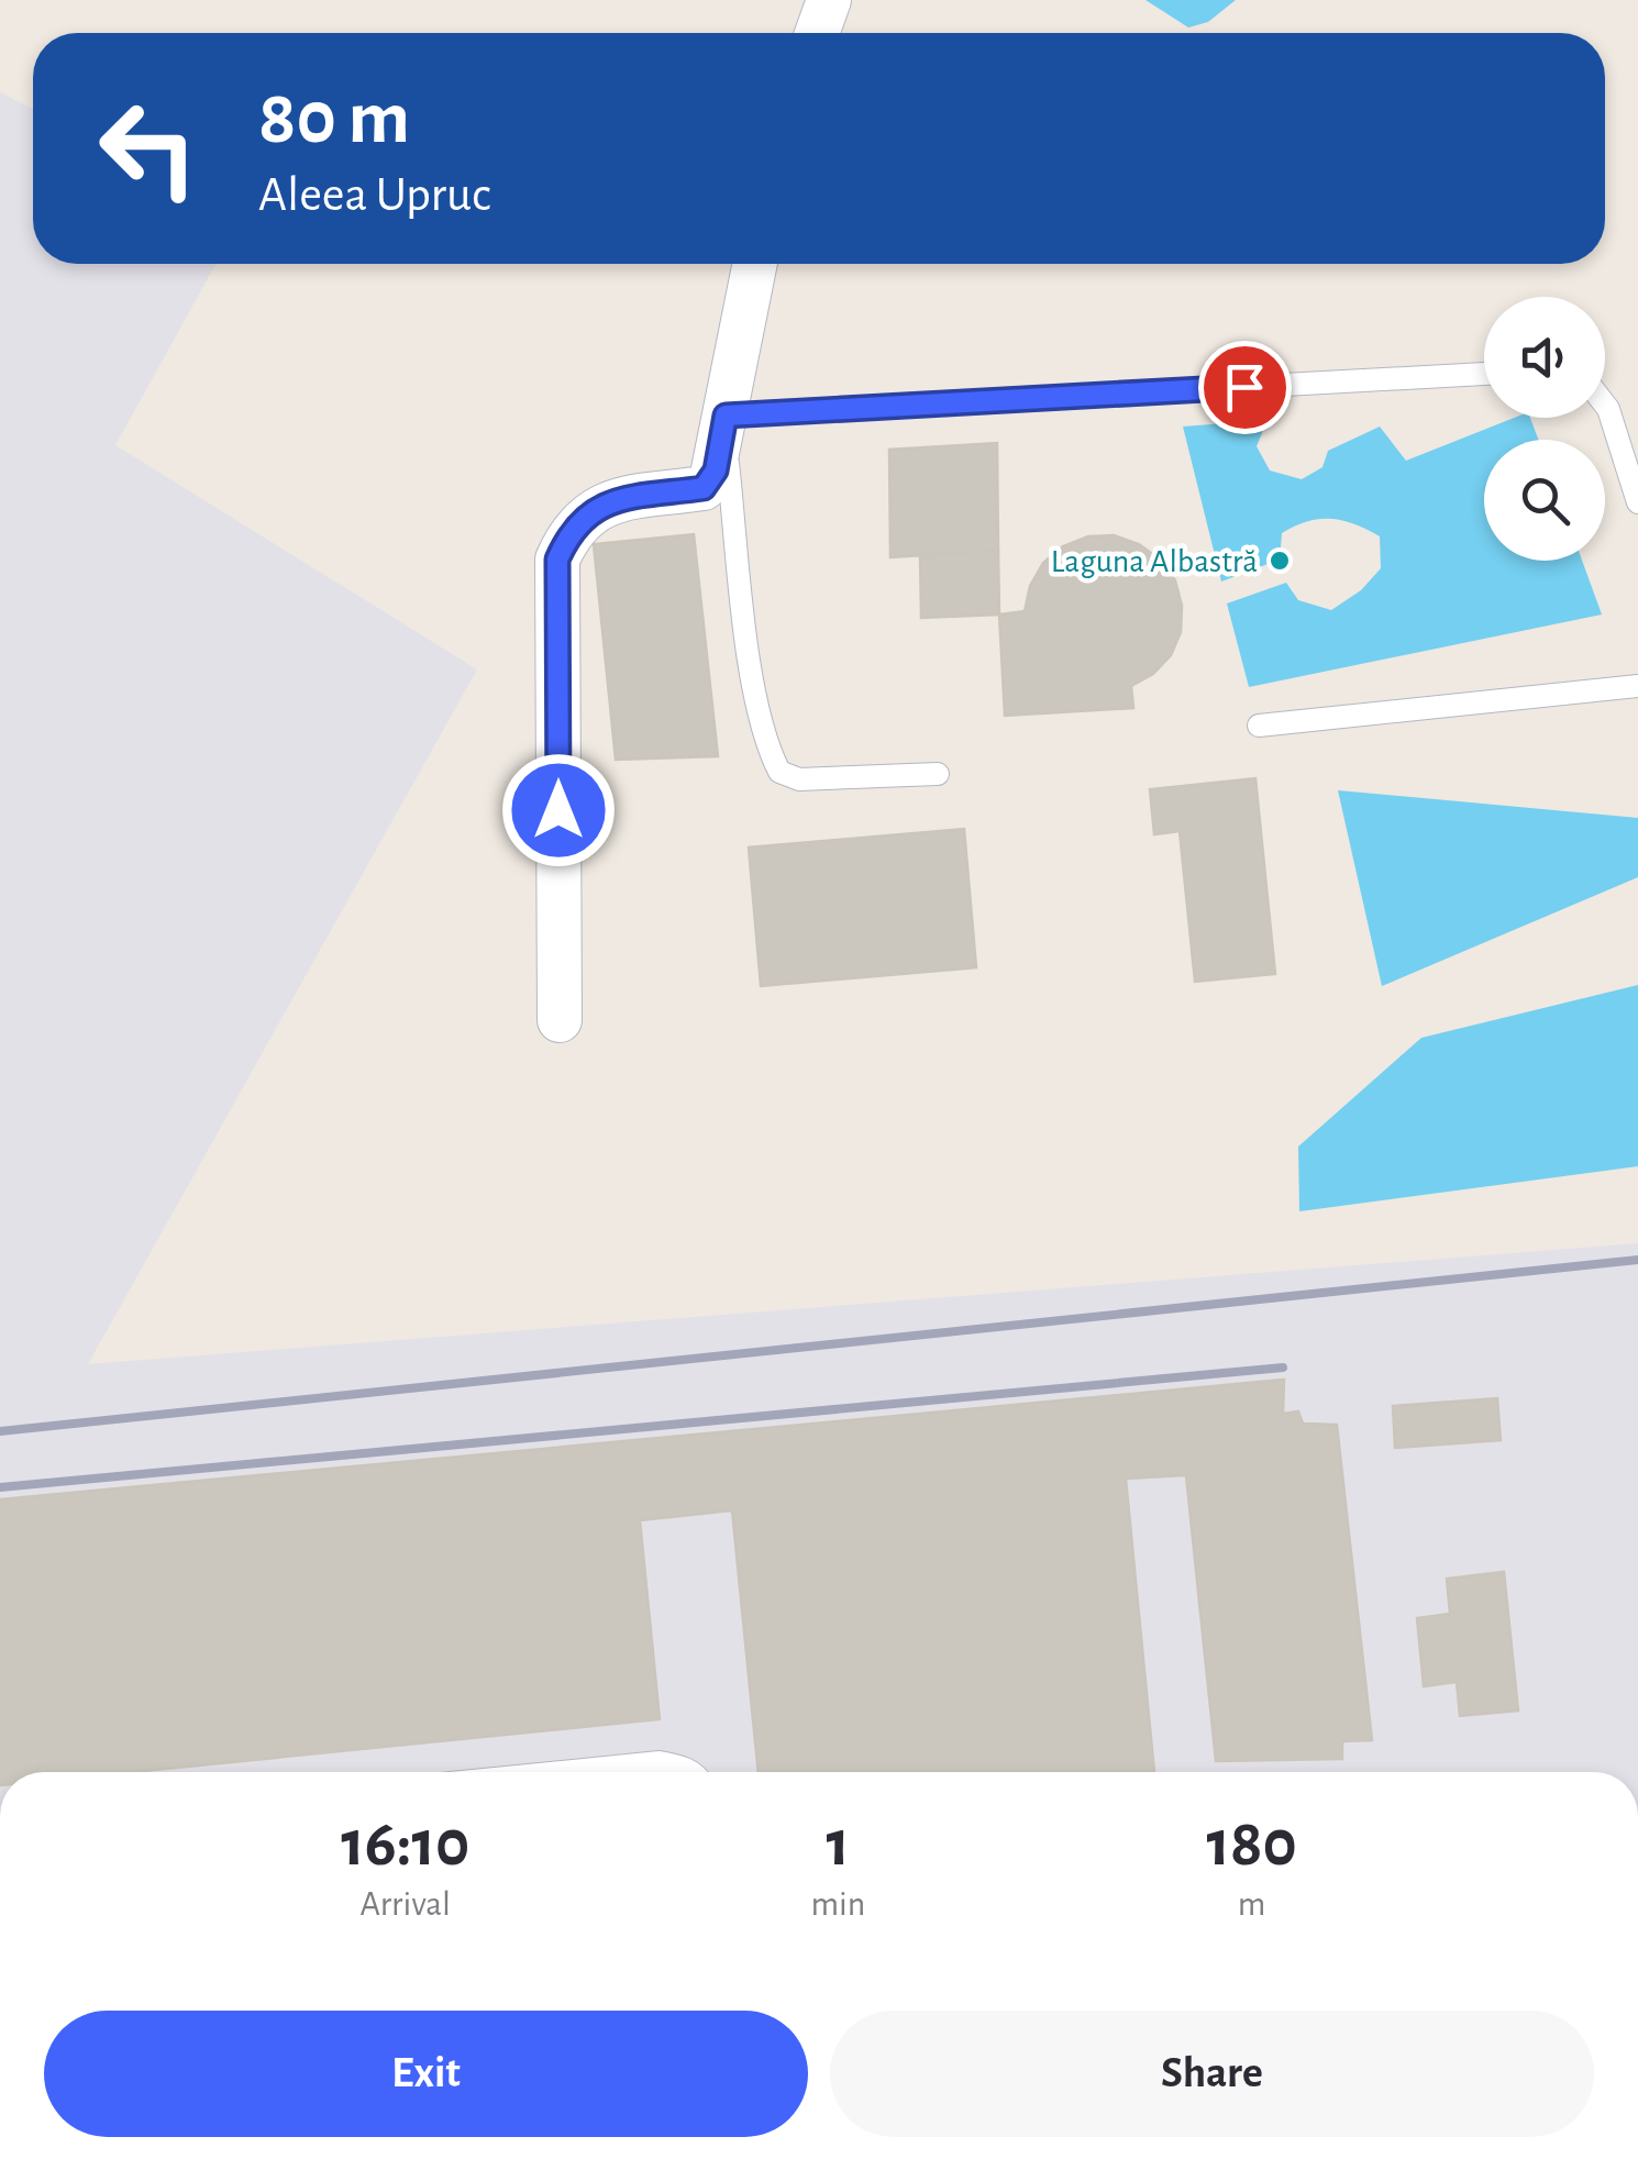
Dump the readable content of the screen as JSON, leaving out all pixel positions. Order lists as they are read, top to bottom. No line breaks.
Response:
{"places":["Laguna Albastră"],"page":{"turn":["80 m","Aleea Upruc"],"eta":["16:10","Arrival","1","min","180","m"],"buttons":["Exit","Share"]}}
